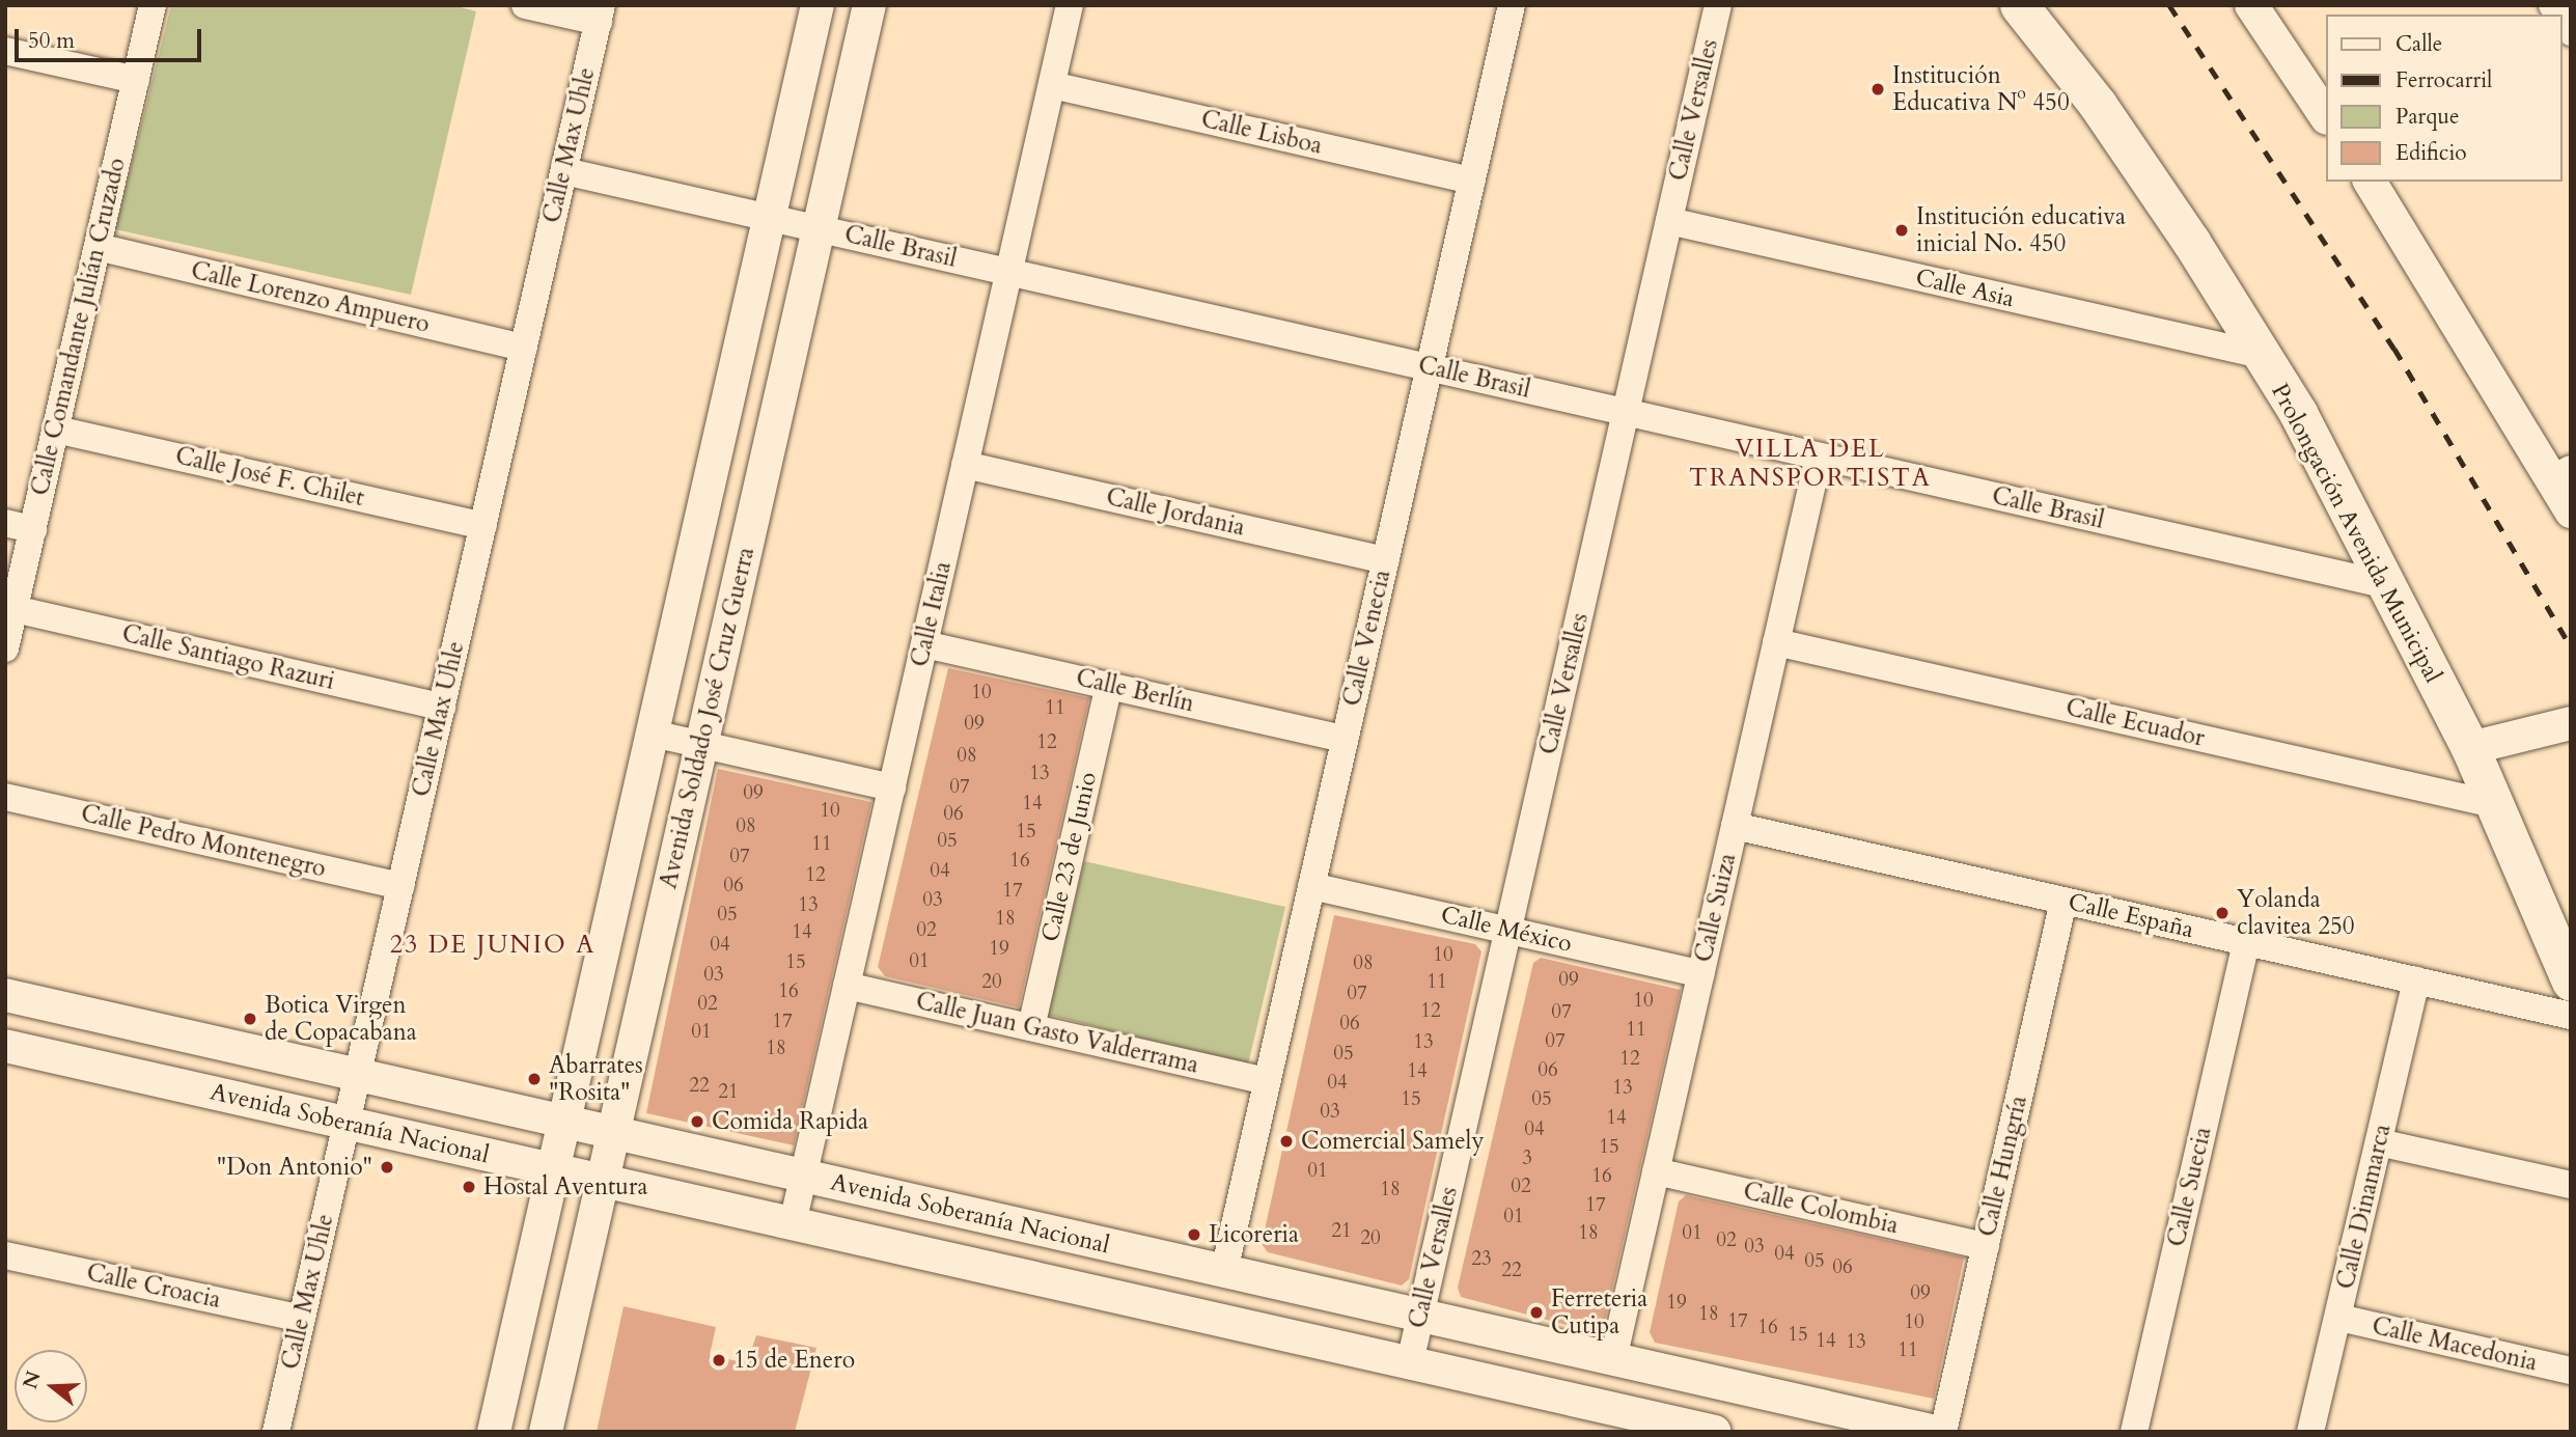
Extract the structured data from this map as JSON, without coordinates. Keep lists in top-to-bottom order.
{
  "streets": {
    "main road": ["Prolongación Avenida Municipal"],
    "street": [
      "Calle Versalles",
      "Calle Lisboa",
      "Calle Max Uhle",
      "Calle Brasil",
      "Calle Asia",
      "Calle Lorenzo Ampuero",
      "Calle Comandante Julián Cruzado",
      "Calle José F. Chilet",
      "Calle Jordania",
      "Calle Italia",
      "Calle Venecia",
      "Calle Santiago Razuri",
      "Calle Berlín",
      "Avenida Soldado José Cruz Guerra",
      "Calle Ecuador",
      "Calle Pedro Montenegro",
      "Calle 23 de Junio",
      "Calle Suiza",
      "Calle España",
      "Calle México",
      "Calle Juan Gasto Valderrama",
      "Avenida Soberanía Nacional",
      "Calle Hungría",
      "Calle Suecia",
      "Calle Dinamarca",
      "Calle Colombia",
      "Calle Croacia",
      "Calle Macedonia"
    ]
  },
  "crossings": [
    ["Calle Versalles", "Calle Brasil"],
    ["Calle Versalles", "Calle Asia"],
    ["Calle Versalles", "Calle México"],
    ["Calle Versalles", "Avenida Soberanía Nacional"],
    ["Calle Lisboa", "Calle Italia"],
    ["Calle Lisboa", "Calle Venecia"],
    ["Calle Max Uhle", "Calle Brasil"],
    ["Calle Max Uhle", "Calle Lorenzo Ampuero"],
    ["Calle Max Uhle", "Calle José F. Chilet"],
    ["Calle Max Uhle", "Calle Santiago Razuri"],
    ["Calle Max Uhle", "Calle Pedro Montenegro"],
    ["Calle Max Uhle", "Avenida Soberanía Nacional"],
    ["Calle Max Uhle", "Calle Croacia"],
    ["Calle Brasil", "Prolongación Avenida Municipal"],
    ["Calle Brasil", "Calle Italia"],
    ["Calle Brasil", "Calle Venecia"],
    ["Calle Brasil", "Avenida Soldado José Cruz Guerra"],
    ["Calle Brasil", "Calle Suiza"],
    ["Calle Asia", "Prolongación Avenida Municipal"],
    ["Calle Lorenzo Ampuero", "Calle Comandante Julián Cruzado"],
    ["Calle Comandante Julián Cruzado", "Calle José F. Chilet"],
    ["Calle Comandante Julián Cruzado", "Calle Santiago Razuri"],
    ["Calle Jordania", "Calle Italia"],
    ["Calle Jordania", "Calle Venecia"],
    ["Prolongación Avenida Municipal", "Calle Ecuador"],
    ["Calle Italia", "Calle Berlín"],
    ["Calle Italia", "Calle Juan Gasto Valderrama"],
    ["Calle Italia", "Avenida Soberanía Nacional"],
    ["Calle Venecia", "Calle Berlín"],
    ["Calle Venecia", "Calle México"],
    ["Calle Venecia", "Calle Juan Gasto Valderrama"],
    ["Calle Venecia", "Avenida Soberanía Nacional"],
    ["Calle Berlín", "Calle 23 de Junio"],
    ["Avenida Soldado José Cruz Guerra", "Avenida Soberanía Nacional"],
    ["Calle Ecuador", "Calle Suiza"],
    ["Calle 23 de Junio", "Calle Juan Gasto Valderrama"],
    ["Calle Suiza", "Calle España"],
    ["Calle Suiza", "Calle México"],
    ["Calle Suiza", "Avenida Soberanía Nacional"],
    ["Calle Suiza", "Calle Colombia"],
    ["Calle España", "Calle Hungría"],
    ["Calle España", "Calle Suecia"],
    ["Calle España", "Calle Dinamarca"],
    ["Calle Hungría", "Calle Colombia"],
    ["Calle Dinamarca", "Calle Macedonia"]
  ],
  "districts": ["VILLA DEL TRANSPORTISTA", "23 DE JUNIO A"],
  "places": [
    "Institución Educativa Nº 450",
    "Institución educativa inicial No. 450",
    "Yolanda clavitea 250",
    "Botica Virgen de Copacabana",
    "Abarrates \"Rosita\"",
    "Comida Rapida",
    "Comercial Samely",
    "\"Don Antonio\"",
    "Hostal Aventura",
    "Licoreria",
    "Ferreteria Cutipa",
    "15 de Enero"
  ],
  "house_numbers": [
    "10",
    "11",
    "09",
    "12",
    "08",
    "13",
    "07",
    "09",
    "14",
    "10",
    "06",
    "08",
    "15",
    "05",
    "11",
    "07",
    "16",
    "04",
    "12",
    "06",
    "17",
    "03",
    "13",
    "05",
    "18",
    "02",
    "14",
    "04",
    "19",
    "10",
    "01",
    "15",
    "08",
    "03",
    "09",
    "20",
    "11",
    "16",
    "07",
    "10",
    "02",
    "12",
    "07",
    "17",
    "06",
    "11",
    "01",
    "07",
    "13",
    "18",
    "05",
    "12",
    "06",
    "14",
    "04",
    "22",
    "13",
    "21",
    "15",
    "05",
    "03",
    "14",
    "04",
    "15",
    "3",
    "01",
    "16",
    "02",
    "18",
    "17",
    "01",
    "21",
    "18",
    "01",
    "20",
    "02",
    "03",
    "04",
    "23",
    "05",
    "06",
    "22",
    "09",
    "19",
    "18",
    "17",
    "10",
    "16",
    "15",
    "14",
    "13",
    "11"
  ],
  "legend": [
    "Calle",
    "Ferrocarril",
    "Parque",
    "Edificio"
  ],
  "scale_bar": "50 m",
  "north": "left"
}
